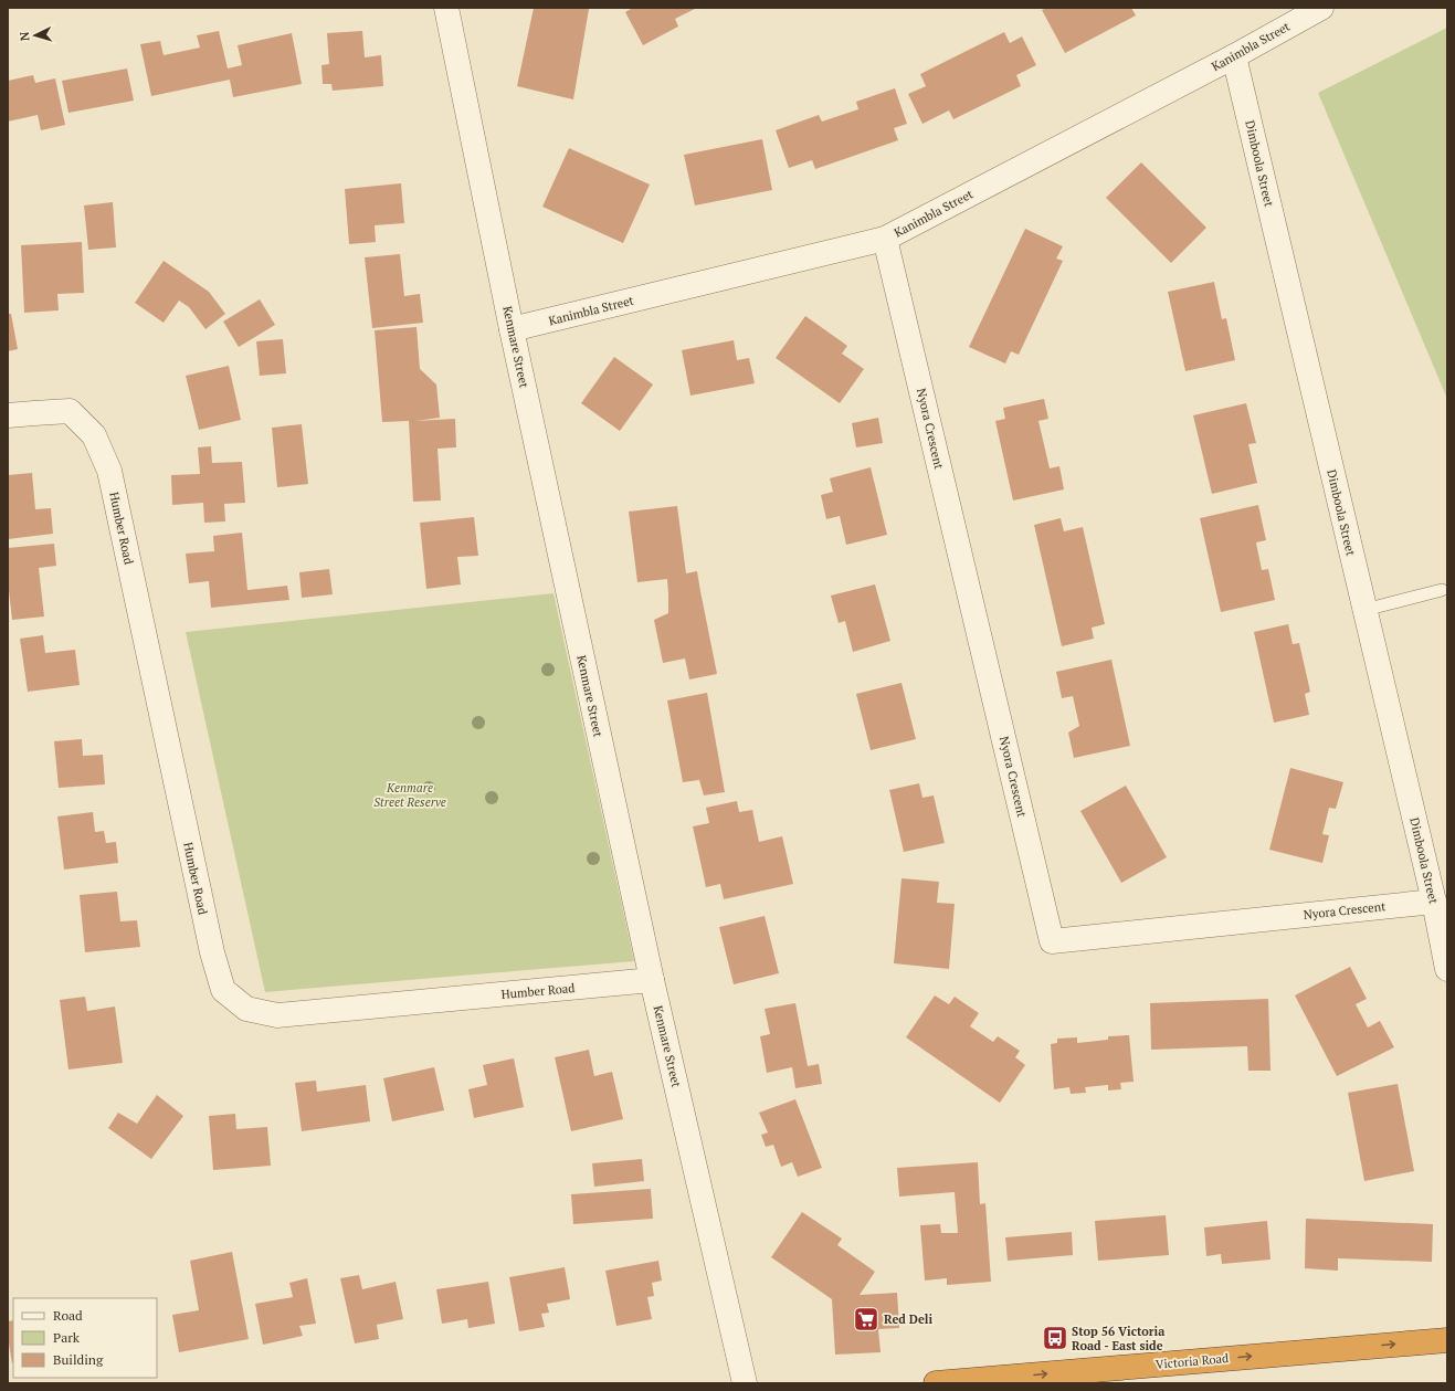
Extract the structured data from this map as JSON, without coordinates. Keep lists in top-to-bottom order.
{
  "streets": {
    "highway": ["Victoria Road"],
    "street": [
      "Kanimbla Street",
      "Dimboola Street",
      "Kenmare Street",
      "Nyora Crescent",
      "Humber Road"
    ]
  },
  "crossings": [
    ["Kanimbla Street", "Dimboola Street"],
    ["Kanimbla Street", "Kenmare Street"],
    ["Kanimbla Street", "Nyora Crescent"],
    ["Dimboola Street", "Nyora Crescent"],
    ["Kenmare Street", "Humber Road"]
  ],
  "one_way": ["Victoria Road"],
  "parks": ["Kenmare Street Reserve"],
  "places": {
    "supermarket": ["Red Deli"],
    "bus stop": ["Stop 56 Victoria Road - East side"]
  },
  "legend": ["Road", "Park", "Building"],
  "north": "left"
}
